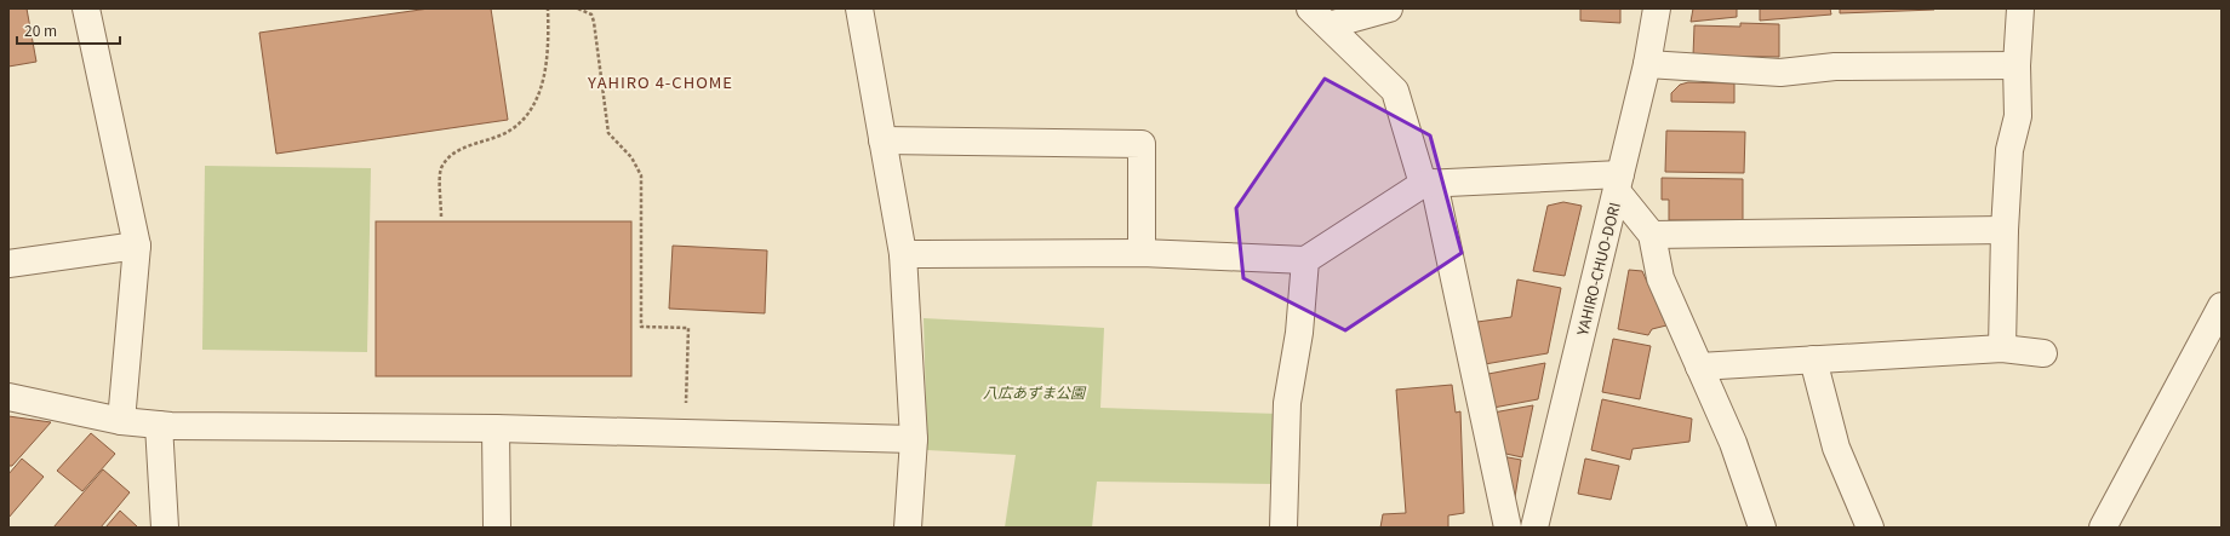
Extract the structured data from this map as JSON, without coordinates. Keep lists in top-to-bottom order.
{
  "streets": {
    "street": ["YAHIRO-CHUO-DORI"]
  },
  "districts": ["YAHIRO 4-CHOME"],
  "parks": ["八広あずま公園"],
  "scale_bar": "20 m"
}
